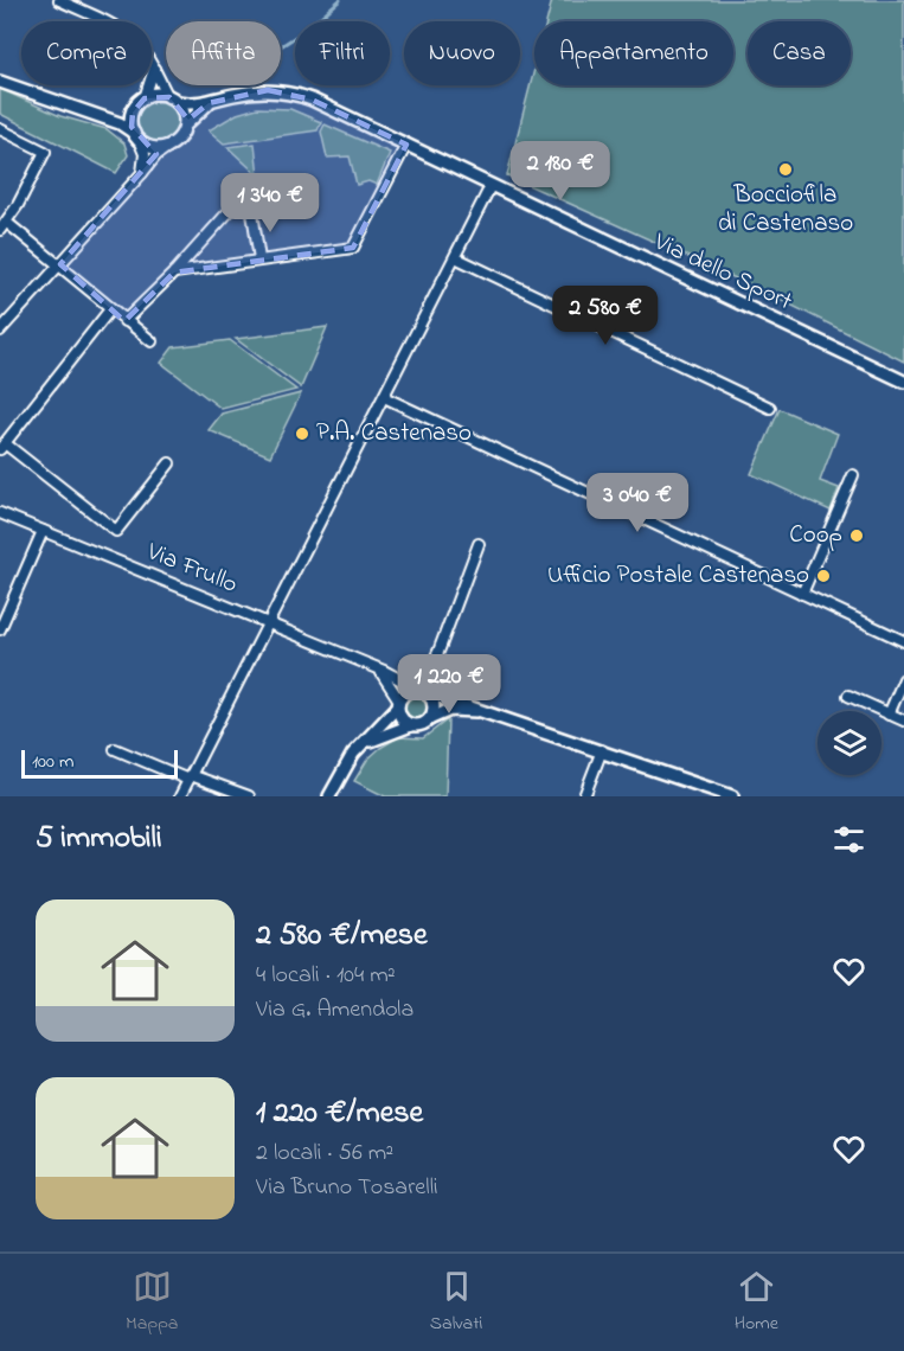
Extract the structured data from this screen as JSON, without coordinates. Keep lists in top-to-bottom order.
{
  "streets": {
    "street": ["Via dello Sport", "Via Frullo"]
  },
  "places": [
    "Bocciofila di Castenaso",
    "P.A. Castenaso",
    "Coop",
    "Ufficio Postale Castenaso"
  ],
  "scale_bar": "100 m",
  "page": {
    "chip": [
      "Compra",
      "Affitta",
      "Filtri",
      "Nuovo",
      "Appartamento",
      "Casa"
    ],
    "price": [
      "2 180 €",
      "1 340 €",
      "2 580 €",
      "3 040 €",
      "1 220 €"
    ],
    "scale": "100 m",
    "heading": "5 immobili",
    "list": [
      {
        "name": "2 580 €/mese",
        "note": "4 locali · 104 m² · Via G. Amendola"
      },
      {
        "name": "1 220 €/mese",
        "note": "2 locali · 56 m² · Via Bruno Tosarelli"
      }
    ],
    "tabs": ["Mappa", "Salvati", "Home"]
  }
}
